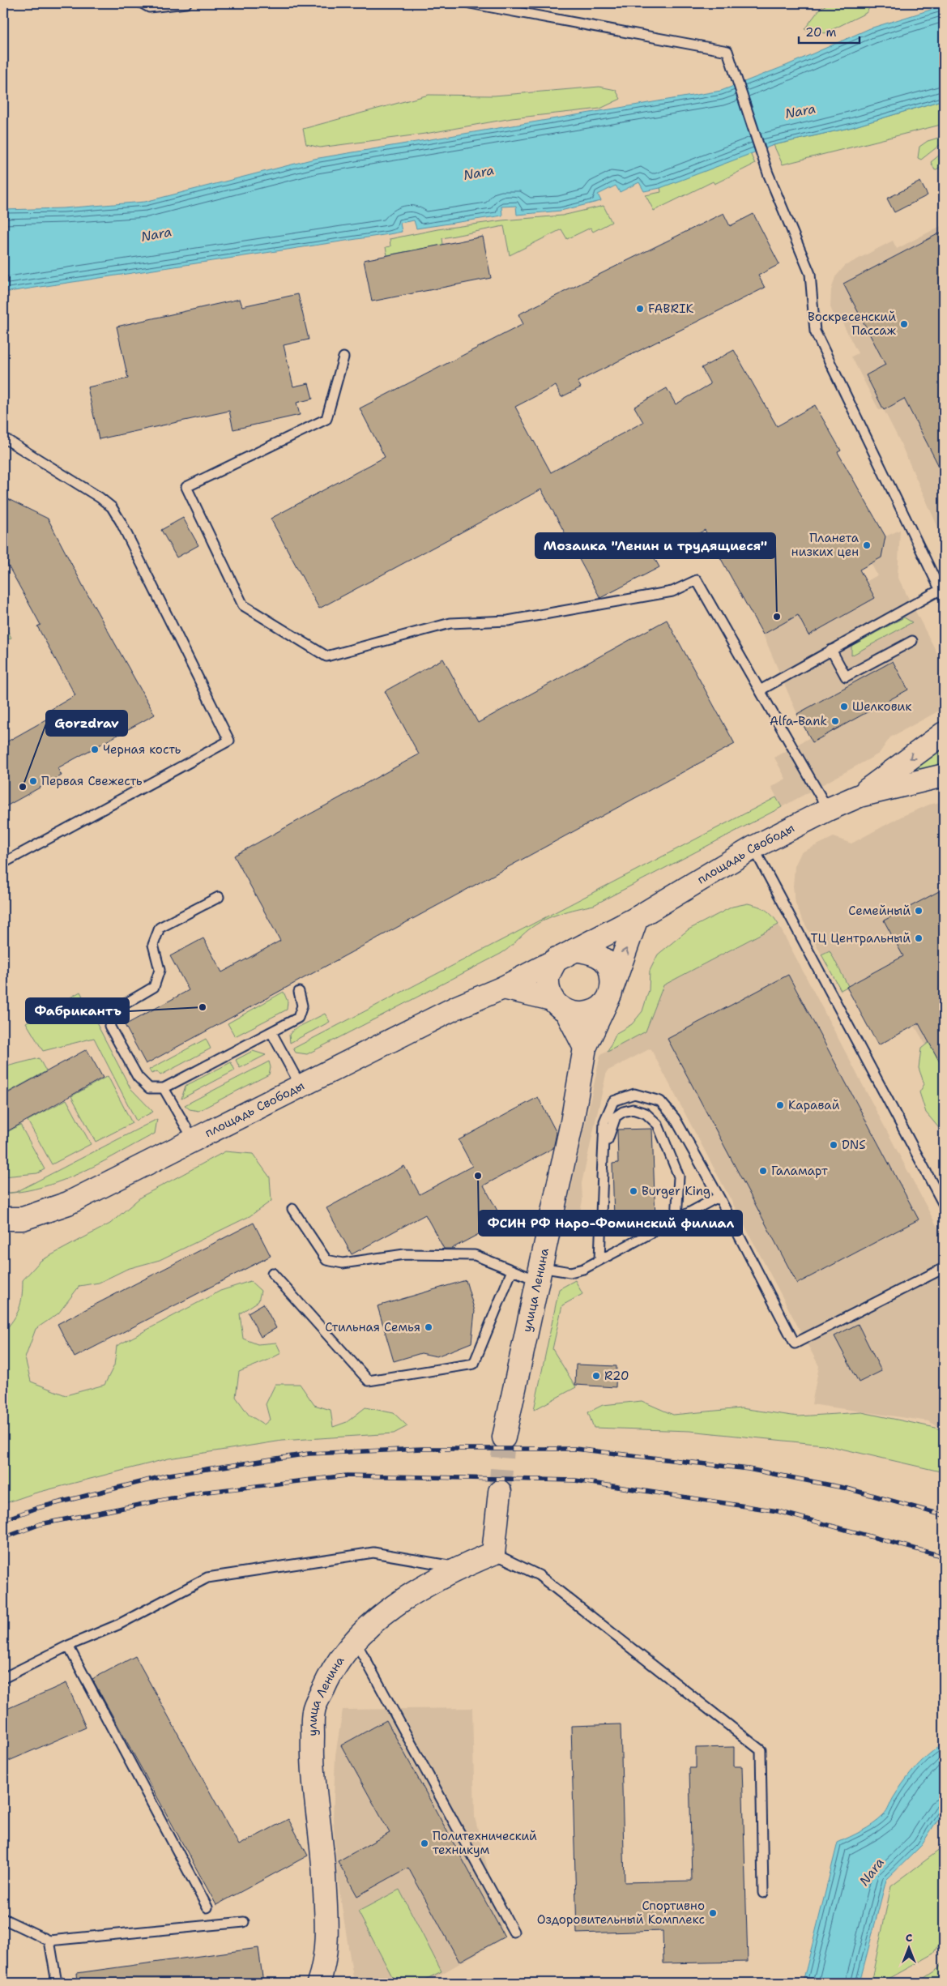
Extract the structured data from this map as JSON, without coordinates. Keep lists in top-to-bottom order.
{
  "streets": {
    "main road": ["площадь Свободы", "улица Ленина"]
  },
  "crossings": [
    ["площадь Свободы", "улица Ленина"]
  ],
  "water": ["Nara"],
  "places": [
    "FABRIK",
    "Воскресенский Пассаж",
    "Планета низких цен",
    "Мозаика \"Ленин и трудящиеся\"",
    "Шелковик",
    "Alfa-Bank",
    "Черная кость",
    "Первая Свежесть",
    "Gorzdrav",
    "Семейный",
    "ТЦ Центральный",
    "Фабрикантъ",
    "Каравай",
    "DNS",
    "Галамарт",
    "ФСИН РФ Наро-Фоминский филиал",
    "Burger King",
    "Стильная Семья",
    "R20",
    "Политехнический техникум",
    "Спортивно Оздоровительный Комплекс"
  ],
  "scale_bar": "20 m",
  "north": "top"
}
